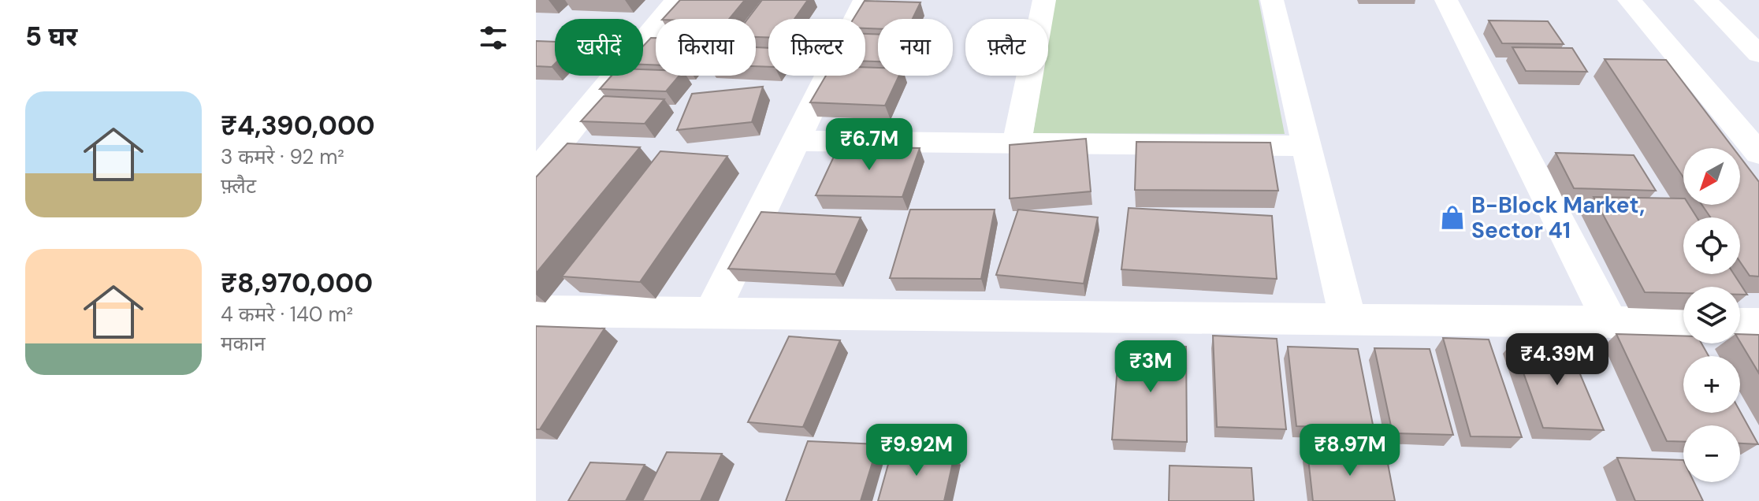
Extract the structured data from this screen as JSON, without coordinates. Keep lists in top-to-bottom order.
{
  "places": {
    "shop": ["B-Block Market, Sector 41"]
  },
  "north": "bottom left",
  "page": {
    "heading": "5 घर",
    "chip": [
      "खरीदें",
      "किराया",
      "फ़िल्टर",
      "नया",
      "फ़्लैट"
    ],
    "list": [
      {
        "name": "₹4,390,000",
        "note": "3 कमरे · 92 m² · फ़्लैट"
      },
      {
        "name": "₹8,970,000",
        "note": "4 कमरे · 140 m² · मकान"
      }
    ],
    "price": [
      "₹6.7M",
      "₹4.39M",
      "₹3M",
      "₹9.92M",
      "₹8.97M"
    ],
    "map_buttons": ["+", "−"]
  }
}
